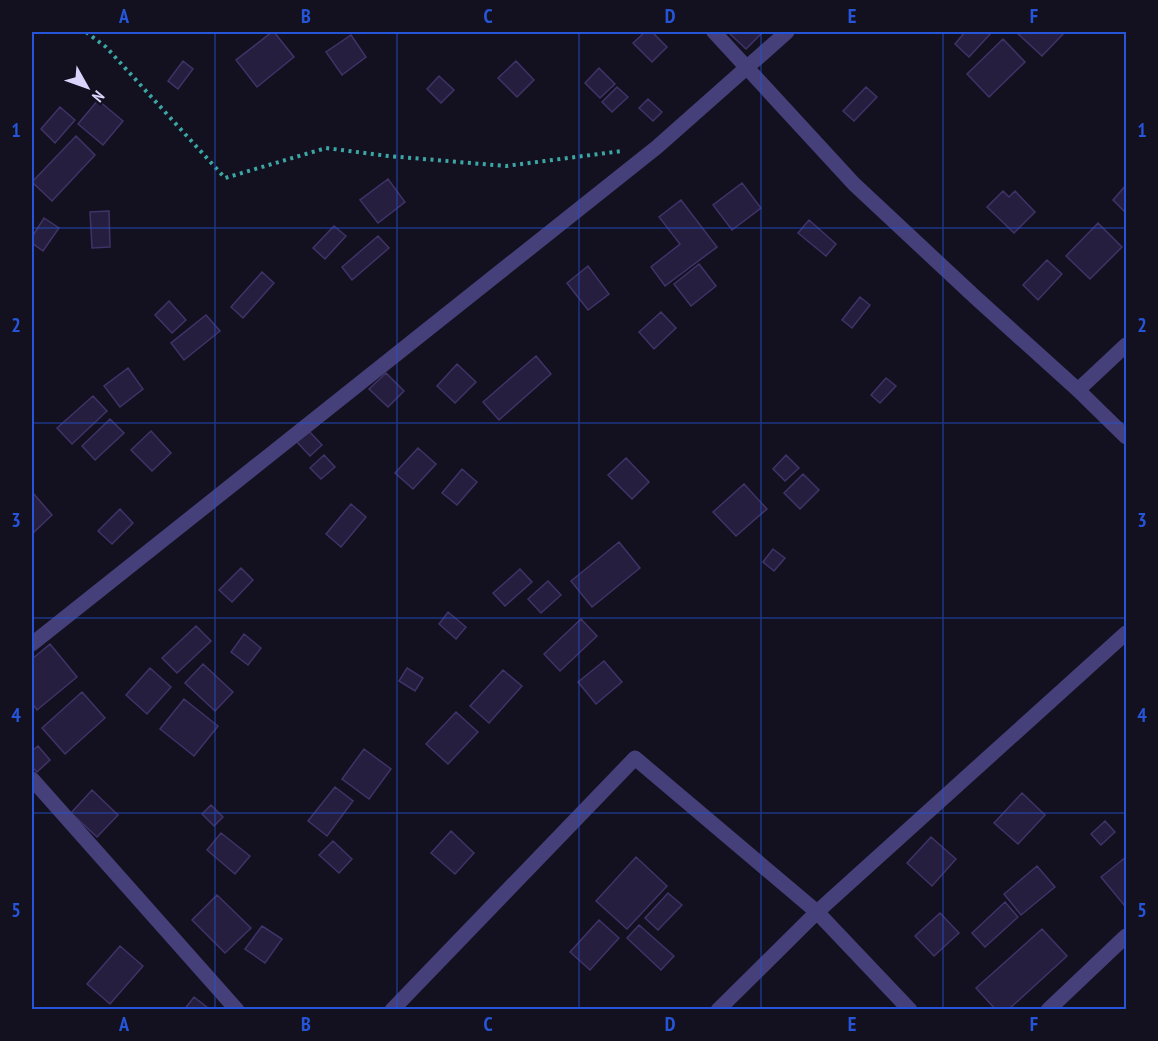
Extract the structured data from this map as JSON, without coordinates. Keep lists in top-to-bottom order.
{
  "north": "bottom right",
  "grid": {
    "columns": [
      "A",
      "B",
      "C",
      "D",
      "E",
      "F"
    ],
    "rows": [
      "1",
      "2",
      "3",
      "4",
      "5"
    ]
  }
}
